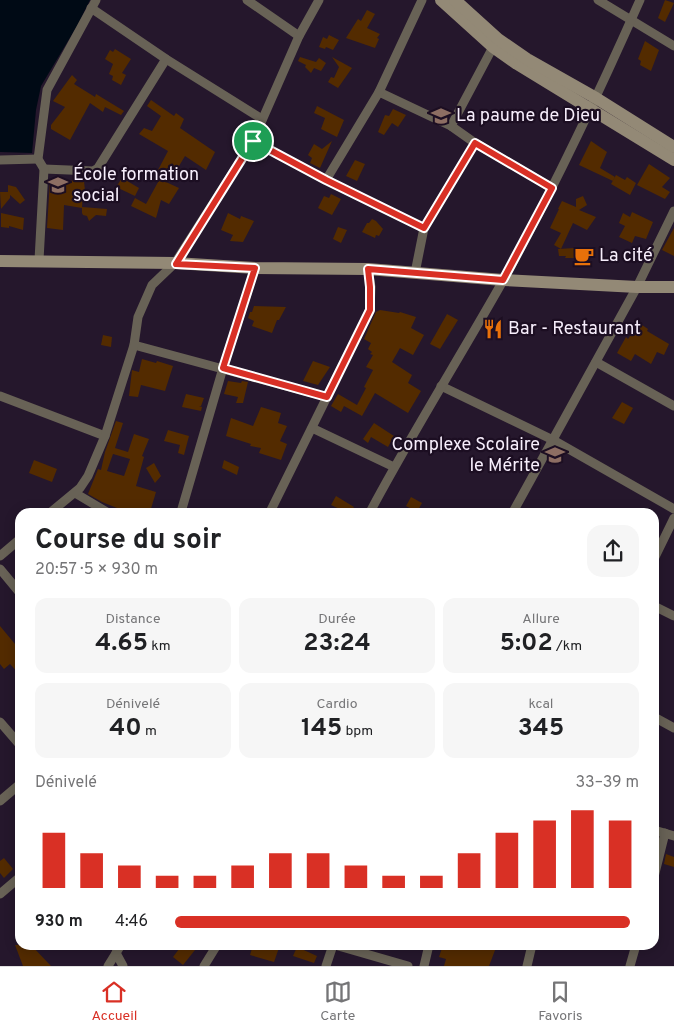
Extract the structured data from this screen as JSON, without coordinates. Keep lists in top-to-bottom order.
{
  "places": {
    "school or university": ["La paume de Dieu", "École formation social", "Complexe Scolaire le Mérite"],
    "cafe": ["La cité"],
    "restaurant": ["Bar - Restaurant"]
  },
  "page": {
    "heading": ["Course du soir", "20:57 · 5 × 930 m"],
    "stats": [
      ["Distance", "4.65 km"],
      ["Durée", "23:24"],
      ["Allure", "5:02 /km"],
      ["Dénivelé", "40 m"],
      ["Cardio", "145 bpm"],
      ["kcal", "345"]
    ],
    "chart": ["Dénivelé", "33–39 m"],
    "list": [
      {
        "name": "930 m",
        "note": "4:46"
      }
    ],
    "tabs": ["Accueil", "Carte", "Favoris"]
  }
}
